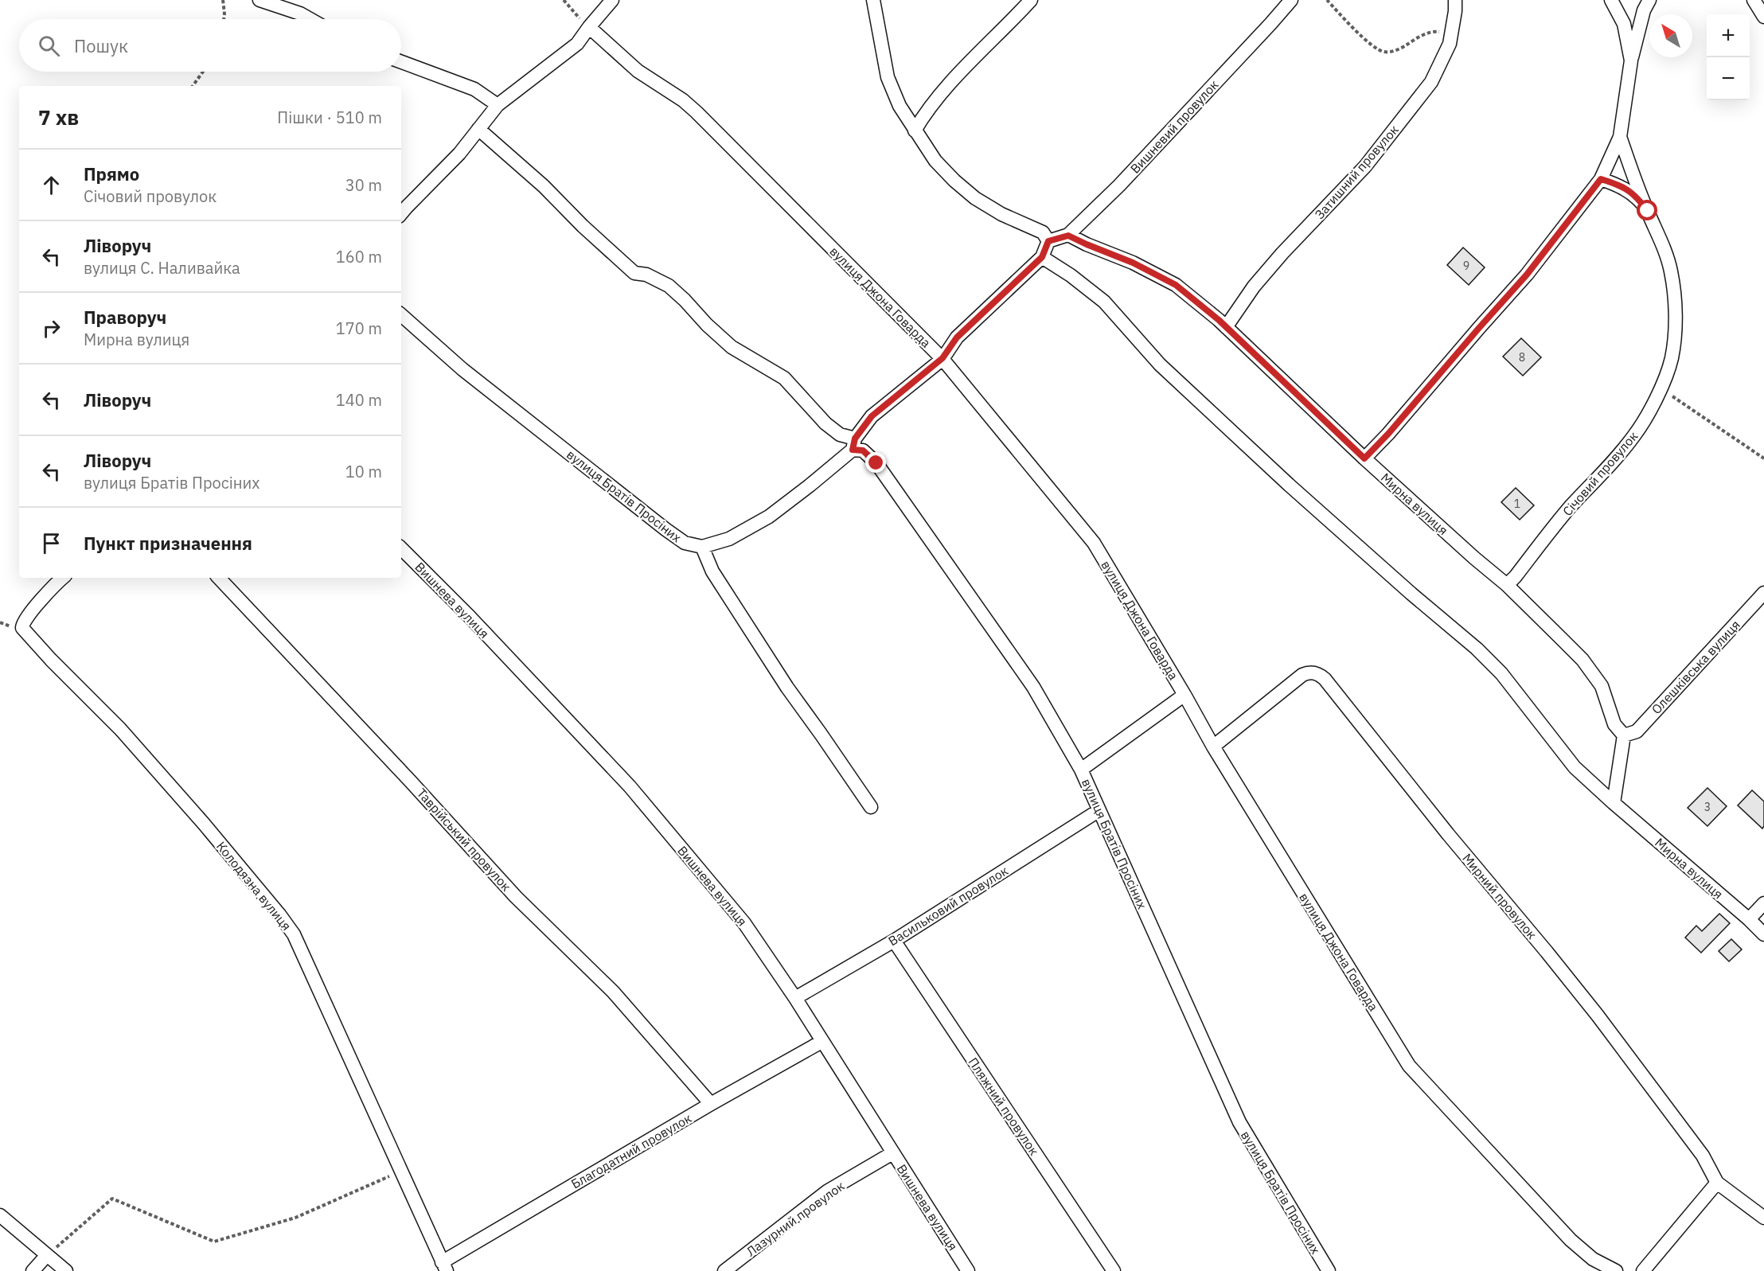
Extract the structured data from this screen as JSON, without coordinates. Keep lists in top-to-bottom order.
{
  "streets": {
    "street": [
      "Вишневий провулок",
      "Затишний провулок",
      "вулиця Джона Говарда",
      "Січовий провулок",
      "вулиця Братів Просіних",
      "Мирна вулиця",
      "Вишнева вулиця",
      "Олешківська вулиця",
      "Таврійський провулок",
      "Колодязна вулиця",
      "Мирний провулок",
      "Васильковий провулок",
      "Пляжний провулок",
      "Благодатний провулок",
      "Лазурний провулок"
    ]
  },
  "crossings": [
    ["Вишневий провулок", "Мирна вулиця"],
    ["Затишний провулок", "Мирна вулиця"],
    ["вулиця Джона Говарда", "Мирний провулок"],
    ["Січовий провулок", "Мирна вулиця"],
    ["вулиця Братів Просіних", "Васильковий провулок"],
    ["Мирна вулиця", "Олешківська вулиця"],
    ["Вишнева вулиця", "Васильковий провулок"],
    ["Вишнева вулиця", "Благодатний провулок"],
    ["Вишнева вулиця", "Лазурний провулок"],
    ["Таврійський провулок", "Благодатний провулок"],
    ["Колодязна вулиця", "Благодатний провулок"],
    ["Васильковий провулок", "Пляжний провулок"]
  ],
  "house_numbers": [
    "9",
    "8",
    "1",
    "3"
  ],
  "north": "top left",
  "page": {
    "map_buttons": ["+", "−"],
    "search": "Пошук",
    "heading": ["7 хв", "Пішки · 510 m"],
    "list": [
      ["Прямо", "Січовий провулок", "30 m"],
      ["Ліворуч", "вулиця С. Наливайка", "160 m"],
      ["Праворуч", "Мирна вулиця", "170 m"],
      ["Ліворуч", "140 m"],
      ["Ліворуч", "вулиця Братів Просіних", "10 m"],
      "Пункт призначення"
    ]
  }
}
